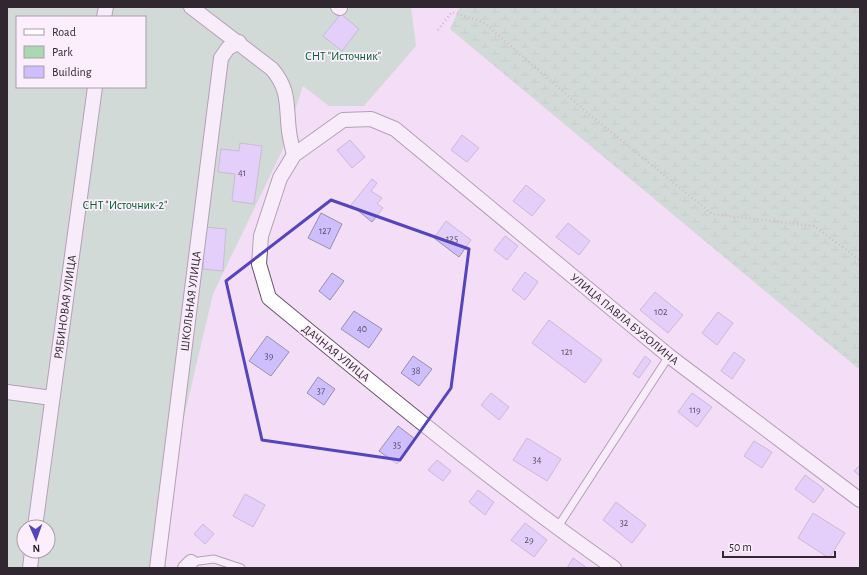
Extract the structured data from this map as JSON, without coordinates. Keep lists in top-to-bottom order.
{
  "streets": {
    "street": [
      "ШКОЛЬНАЯ УЛИЦА",
      "РЯБИНОВАЯ УЛИЦА",
      "УЛИЦА ПАВЛА БУЗОЛИНА",
      "ДАЧНАЯ УЛИЦА"
    ]
  },
  "crossings": [
    ["УЛИЦА ПАВЛА БУЗОЛИНА", "ДАЧНАЯ УЛИЦА"]
  ],
  "parks": ["СНТ \"Источник\"", "СНТ \"Источник-2\""],
  "house_numbers": [
    "41",
    "127",
    "125",
    "102",
    "40",
    "121",
    "39",
    "38",
    "37",
    "119",
    "35",
    "34",
    "32",
    "29"
  ],
  "legend": ["Road", "Park", "Building"],
  "scale_bar": "50 m",
  "north": "bottom"
}
